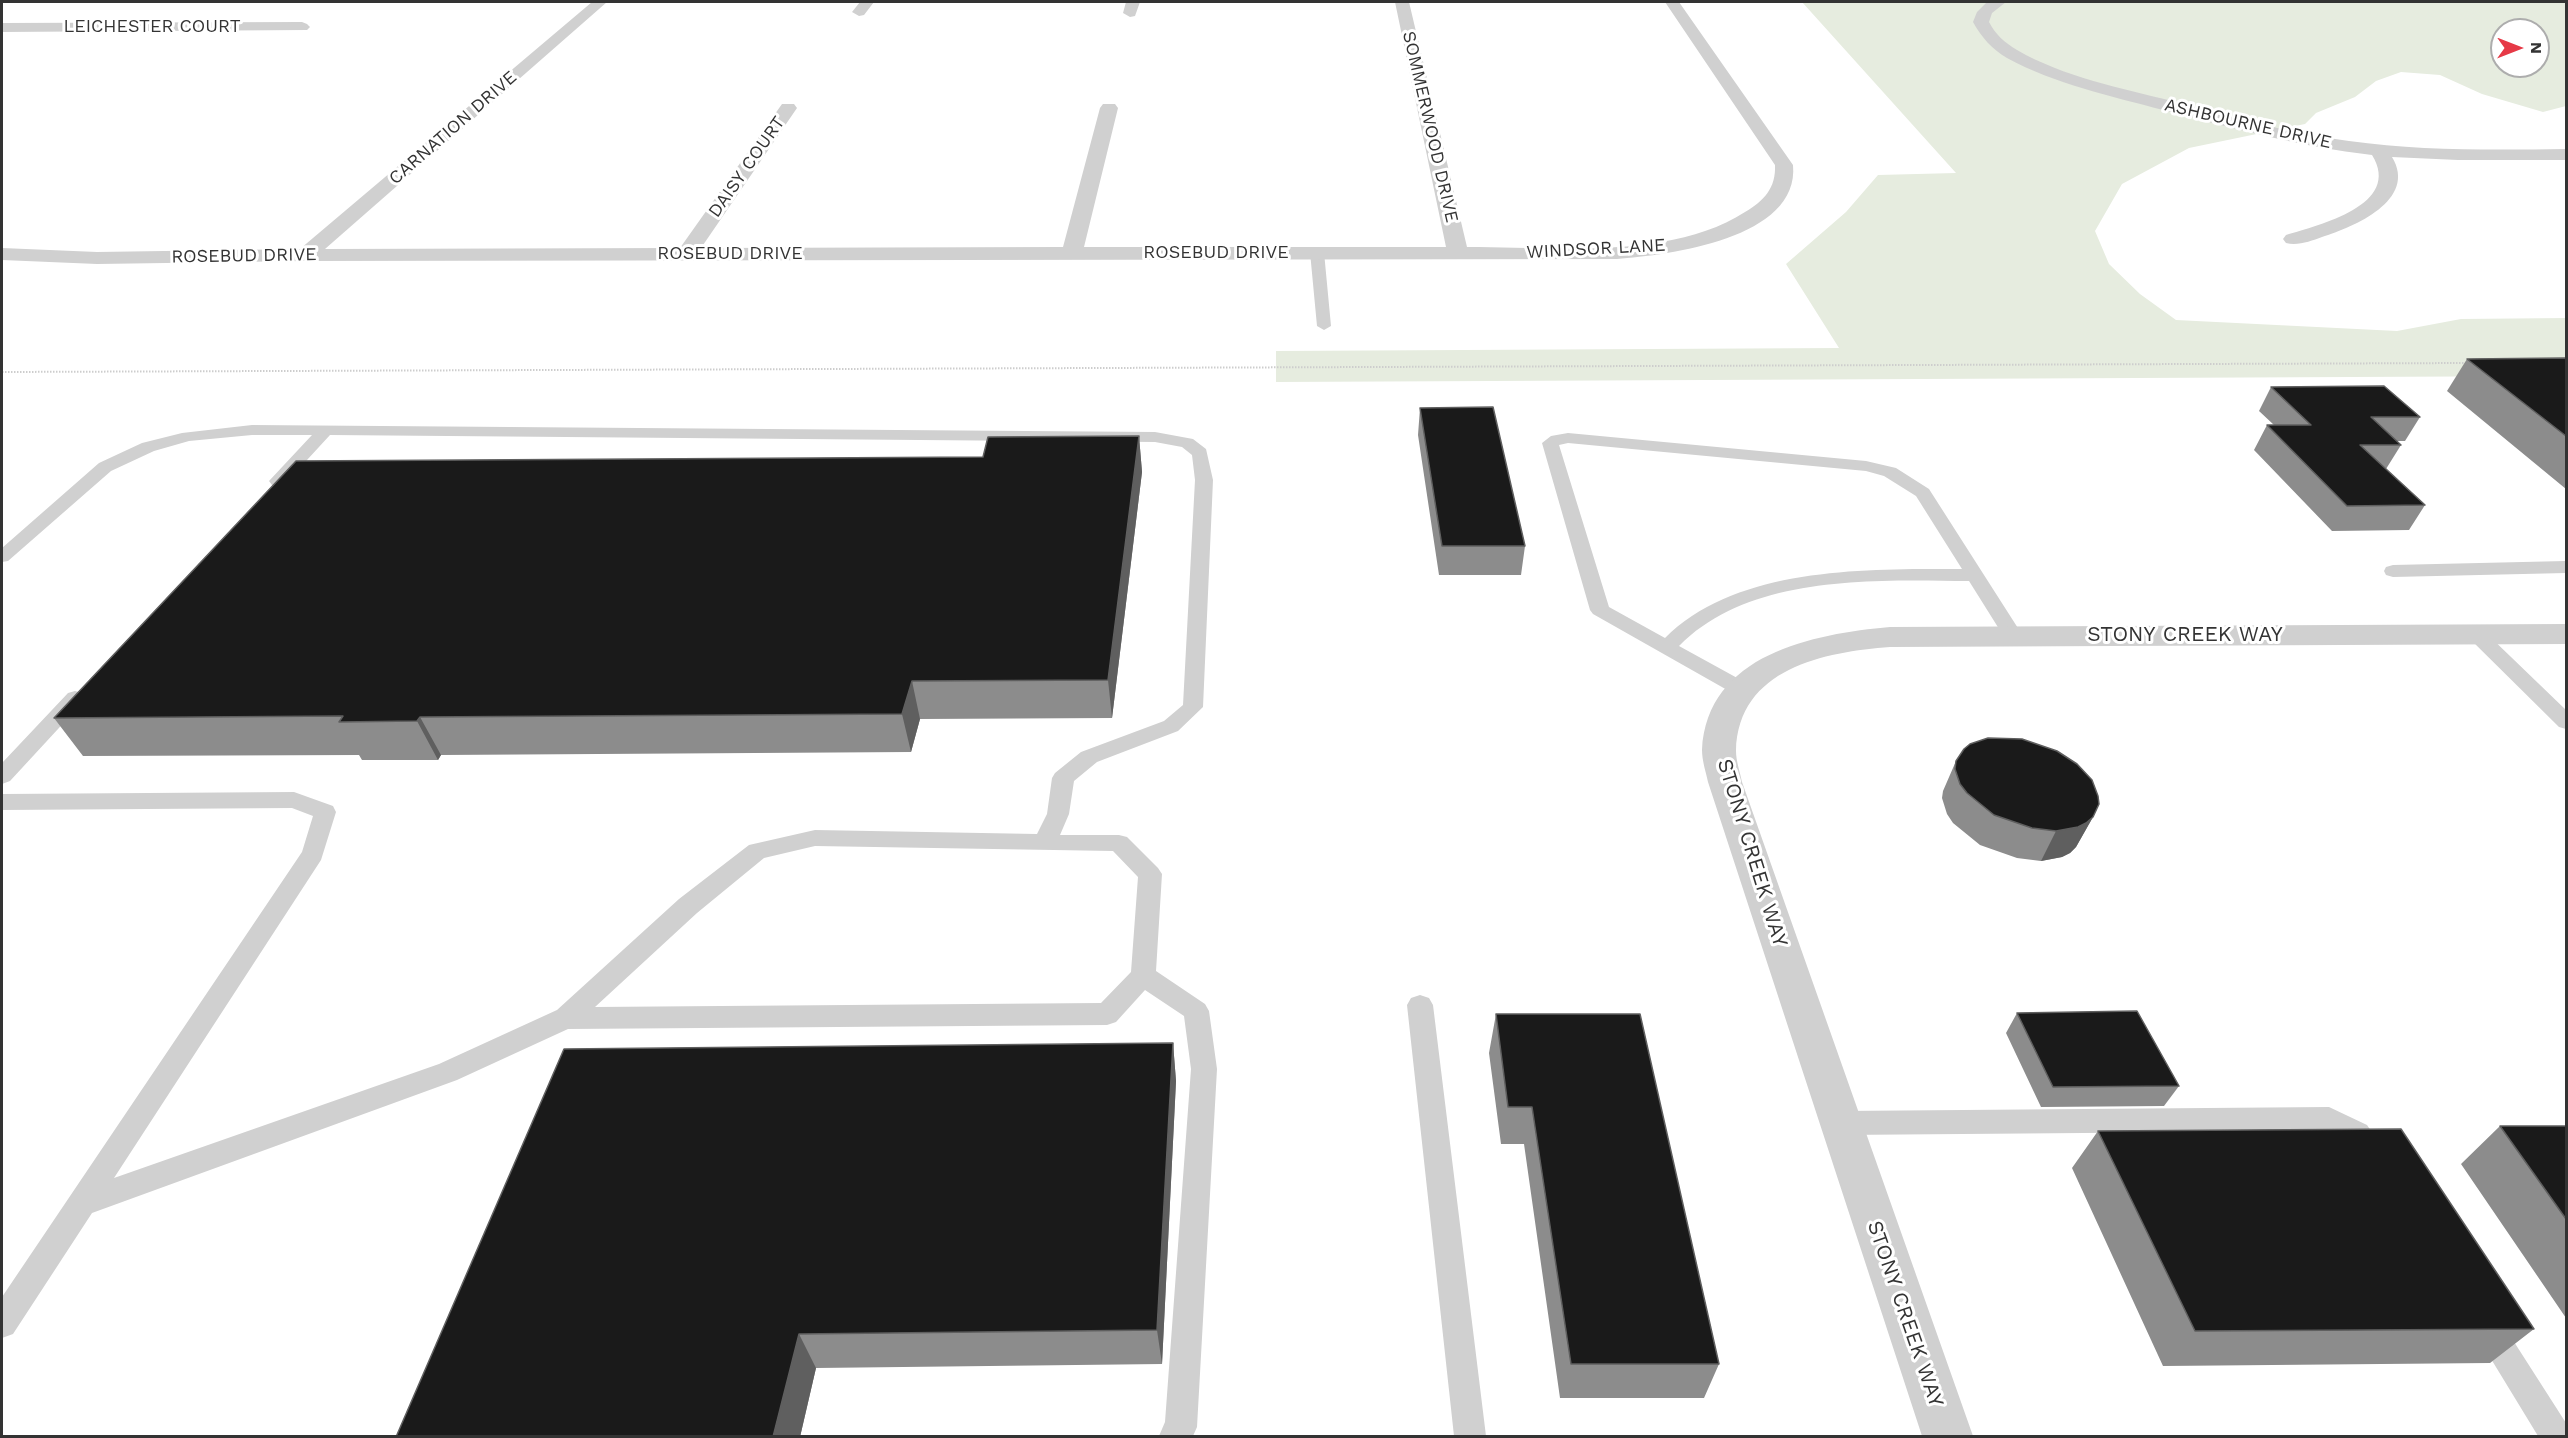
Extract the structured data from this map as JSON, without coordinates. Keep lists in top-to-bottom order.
{
  "streets": {
    "street": [
      "LEICHESTER COURT",
      "ASHBOURNE DRIVE",
      "SOMMERWOOD DRIVE",
      "CARNATION DRIVE",
      "DAISY COURT",
      "WINDSOR LANE",
      "ROSEBUD DRIVE",
      "STONY CREEK WAY"
    ]
  },
  "crossings": [
    ["SOMMERWOOD DRIVE", "WINDSOR LANE"],
    ["SOMMERWOOD DRIVE", "ROSEBUD DRIVE"],
    ["CARNATION DRIVE", "ROSEBUD DRIVE"],
    ["DAISY COURT", "ROSEBUD DRIVE"],
    ["WINDSOR LANE", "ROSEBUD DRIVE"]
  ],
  "north": "right"
}
